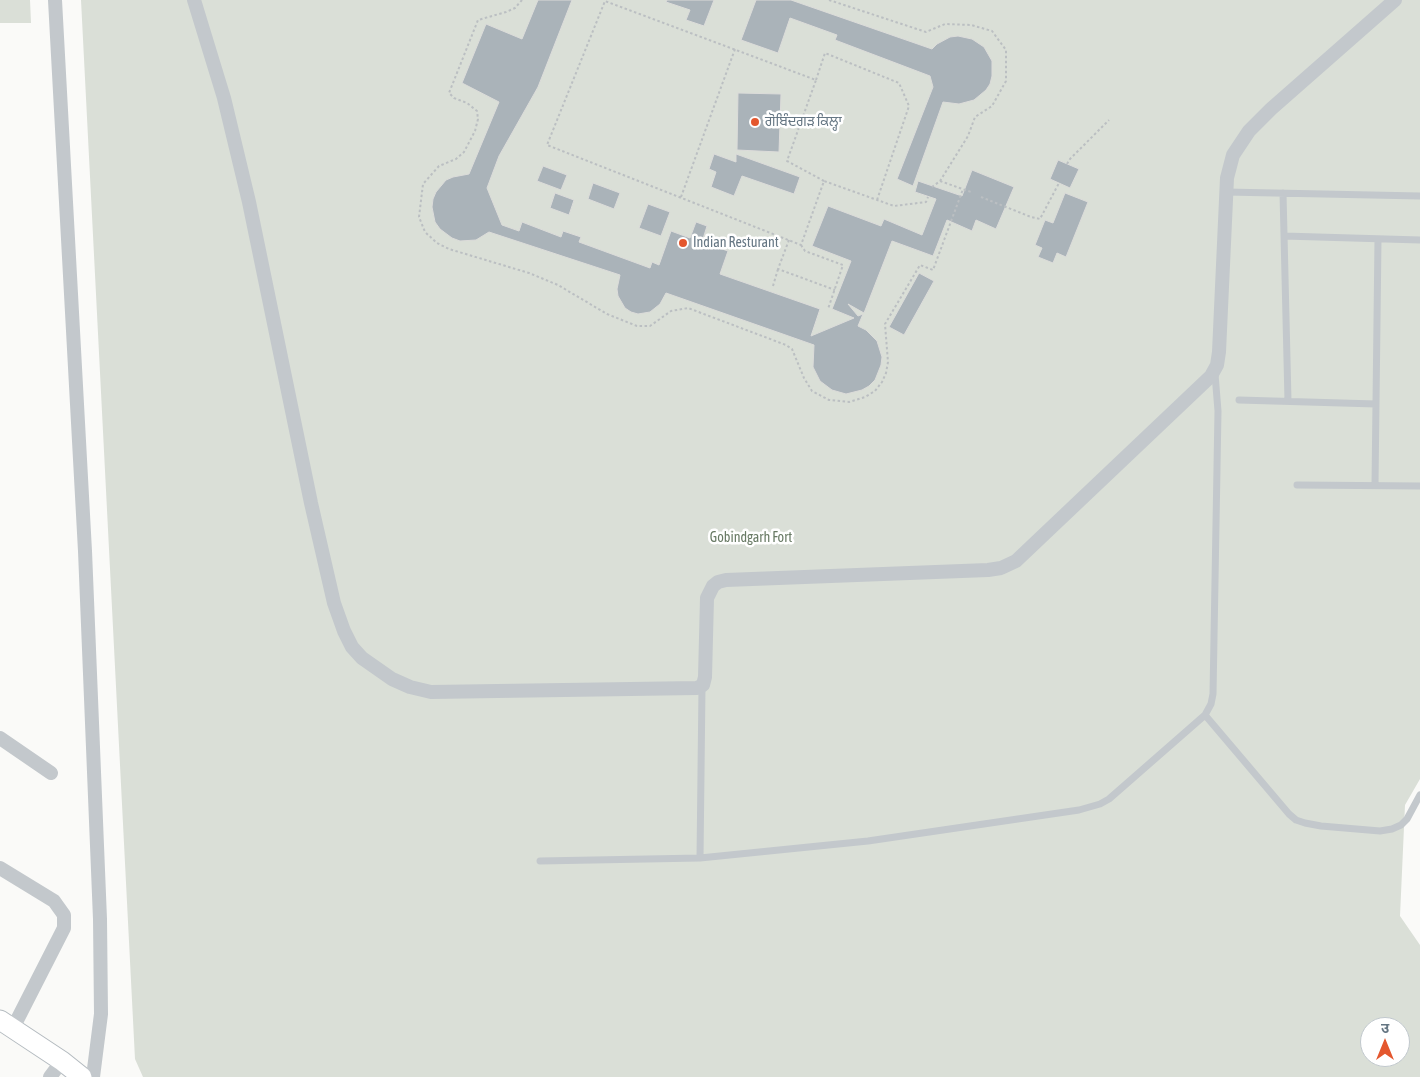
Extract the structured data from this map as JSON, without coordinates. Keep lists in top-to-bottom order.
{
  "parks": ["Gobindgarh Fort"],
  "places": ["ਗੋਬਿੰਦਗੜ ਕਿਲ੍ਹਾ", "Indian Resturant"],
  "north": "top"
}
